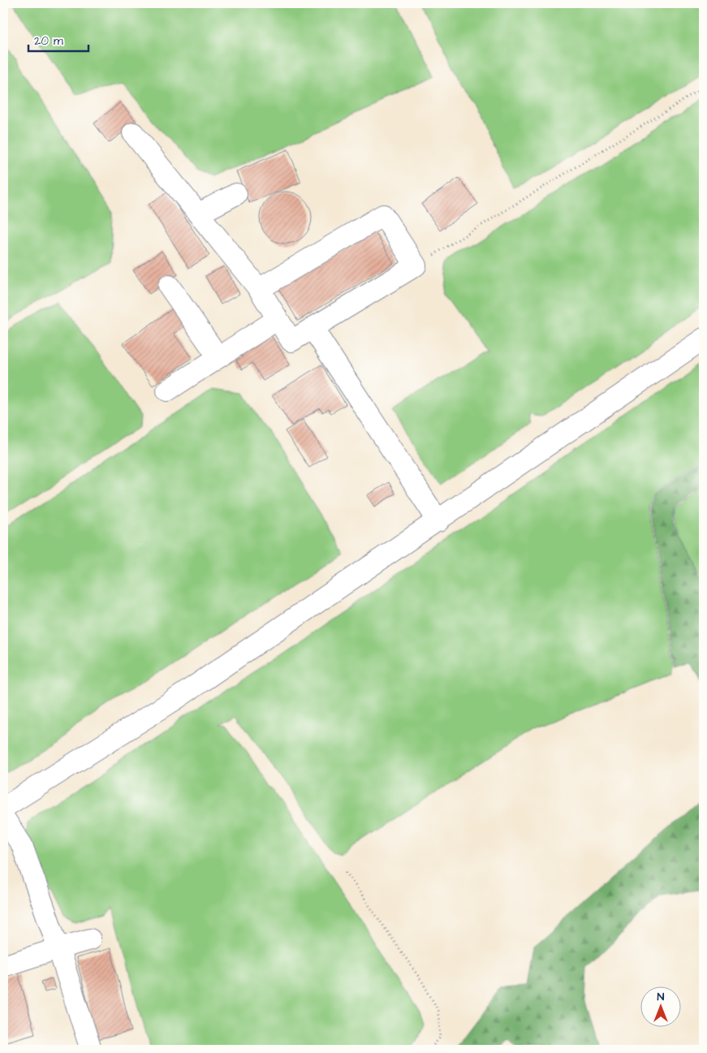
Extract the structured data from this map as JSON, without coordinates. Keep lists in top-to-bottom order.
{
  "scale_bar": "20 m",
  "north": "top"
}
